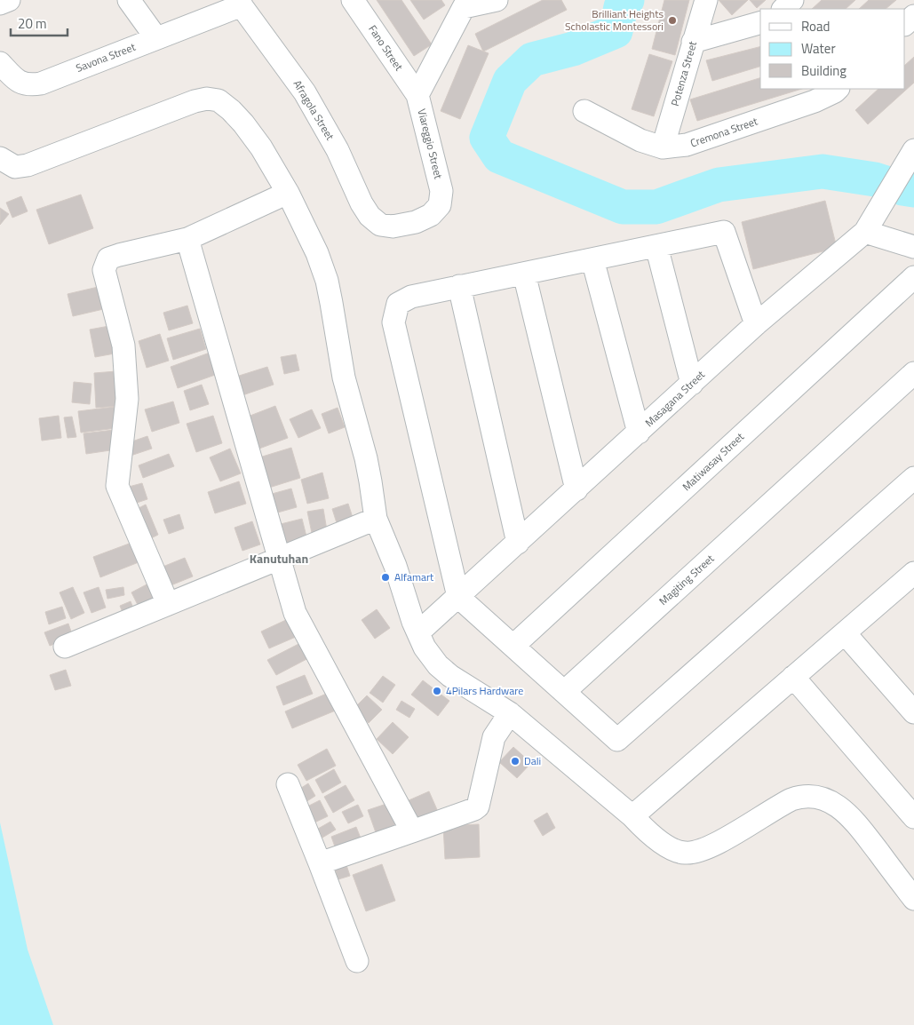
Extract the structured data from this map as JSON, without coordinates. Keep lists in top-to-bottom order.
{
  "streets": {
    "street": [
      "Fano Street",
      "Savona Street",
      "Potenza Street",
      "Afragola Street",
      "Cremona Street",
      "Viareggio Street",
      "Masagana Street",
      "Matiwasay Street",
      "Magiting Street"
    ]
  },
  "crossings": [
    ["Fano Street", "Viareggio Street"],
    ["Savona Street", "Afragola Street"],
    ["Potenza Street", "Cremona Street"],
    ["Afragola Street", "Viareggio Street"]
  ],
  "districts": ["Kanutuhan"],
  "places": [
    "Brilliant Heights Scholastic Montessori",
    "Alfamart",
    "4Pilars Hardware",
    "Dali"
  ],
  "legend": ["Road", "Water", "Building"],
  "scale_bar": "20 m"
}
